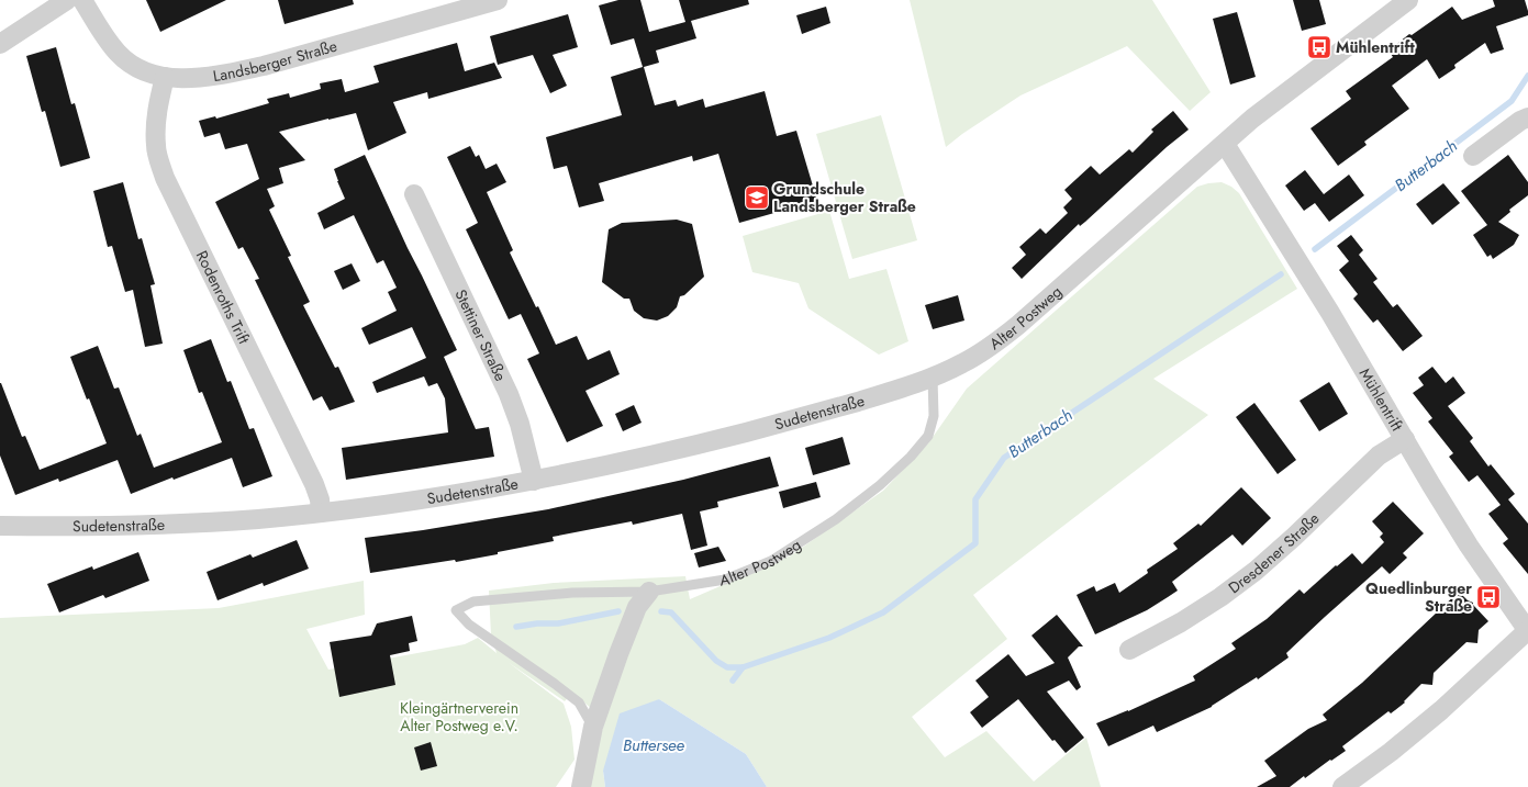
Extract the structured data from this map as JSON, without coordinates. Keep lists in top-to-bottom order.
{
  "streets": {
    "street": [
      "Landsberger Straße",
      "Rodenroths Trift",
      "Alter Postweg",
      "Stettiner Straße",
      "Mühlentrift",
      "Sudetenstraße",
      "Dresdener Straße"
    ]
  },
  "crossings": [
    ["Landsberger Straße", "Rodenroths Trift"],
    ["Rodenroths Trift", "Sudetenstraße"],
    ["Alter Postweg", "Mühlentrift"],
    ["Alter Postweg", "Sudetenstraße"],
    ["Stettiner Straße", "Sudetenstraße"],
    ["Mühlentrift", "Dresdener Straße"]
  ],
  "water": ["Butterbach", "Buttersee"],
  "parks": ["Kleingärtnerverein Alter Postweg e.V."],
  "places": {
    "bus stop": ["Mühlentrift", "Quedlinburger Straße"],
    "school or university": ["Grundschule Landsberger Straße"]
  }
}
